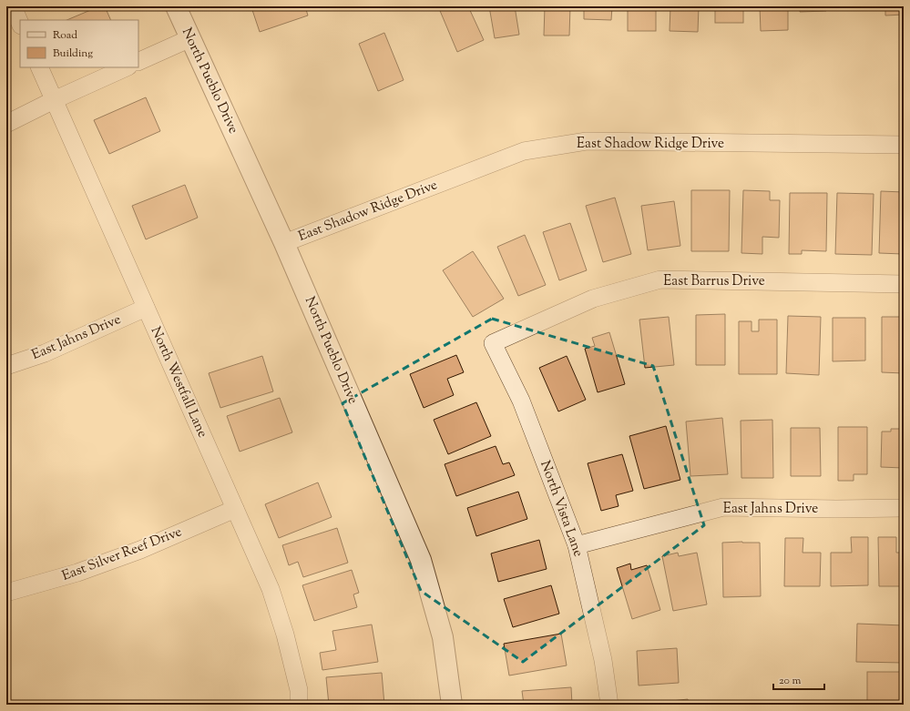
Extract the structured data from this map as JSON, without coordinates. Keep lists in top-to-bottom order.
{
  "streets": {
    "street": [
      "North Pueblo Drive",
      "East Shadow Ridge Drive",
      "East Barrus Drive",
      "East Jahns Drive",
      "North Westfall Lane",
      "North Vista Lane",
      "East Silver Reef Drive"
    ]
  },
  "crossings": [
    ["North Pueblo Drive", "East Shadow Ridge Drive"],
    ["East Barrus Drive", "North Vista Lane"],
    ["East Jahns Drive", "North Westfall Lane"],
    ["East Jahns Drive", "North Vista Lane"],
    ["North Westfall Lane", "East Silver Reef Drive"]
  ],
  "legend": ["Road", "Building"],
  "scale_bar": "20 m"
}
